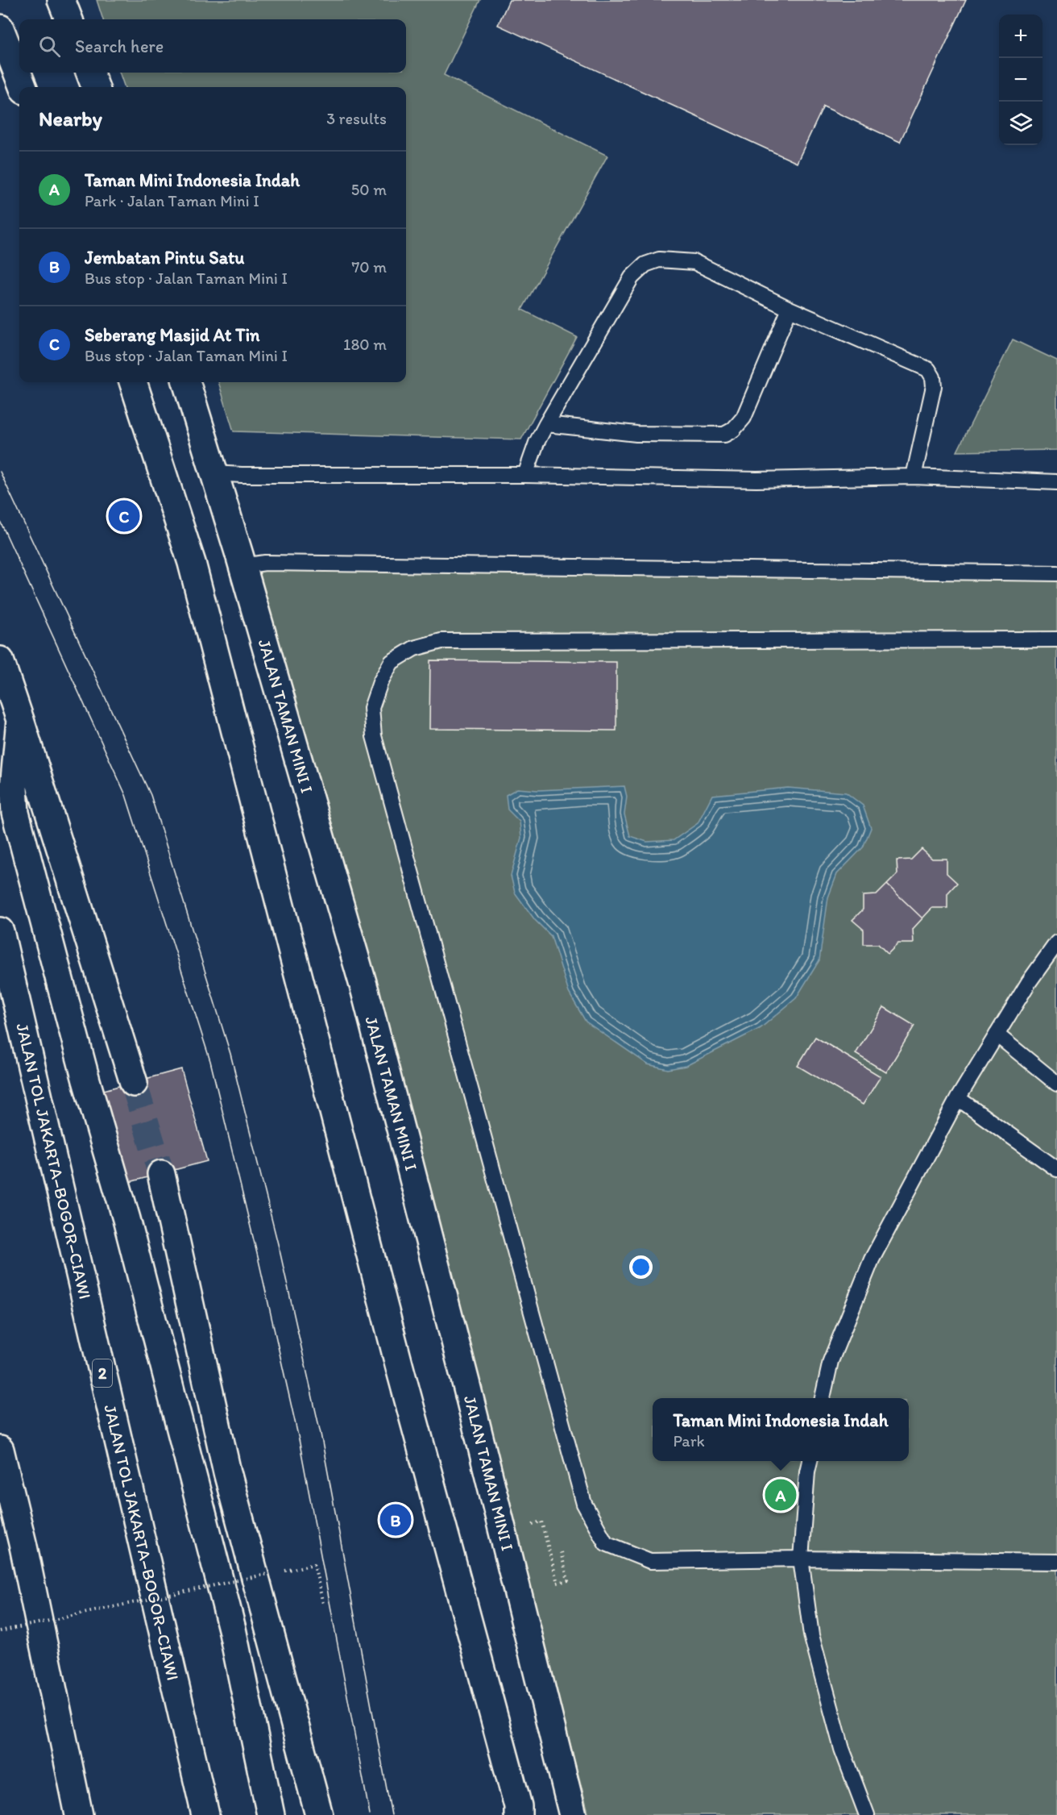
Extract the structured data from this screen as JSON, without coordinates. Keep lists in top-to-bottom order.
{
  "streets": {
    "main road": ["JALAN TAMAN MINI I", "JALAN TOL JAKARTA–BOGOR–CIAWI", "2"]
  },
  "page": {
    "map_buttons": ["+", "−"],
    "search": "Search here",
    "heading": ["Nearby", "3 results"],
    "list": [
      {
        "mark": "A",
        "name": "Taman Mini Indonesia Indah",
        "note": "Park · Jalan Taman Mini I",
        "value": "50 m"
      },
      {
        "mark": "B",
        "name": "Jembatan Pintu Satu",
        "note": "Bus stop · Jalan Taman Mini I",
        "value": "70 m"
      },
      {
        "mark": "C",
        "name": "Seberang Masjid At Tin",
        "note": "Bus stop · Jalan Taman Mini I",
        "value": "180 m"
      }
    ],
    "pins": ["C", "A", "B"],
    "popup": ["Taman Mini Indonesia Indah", "Park"]
  }
}
